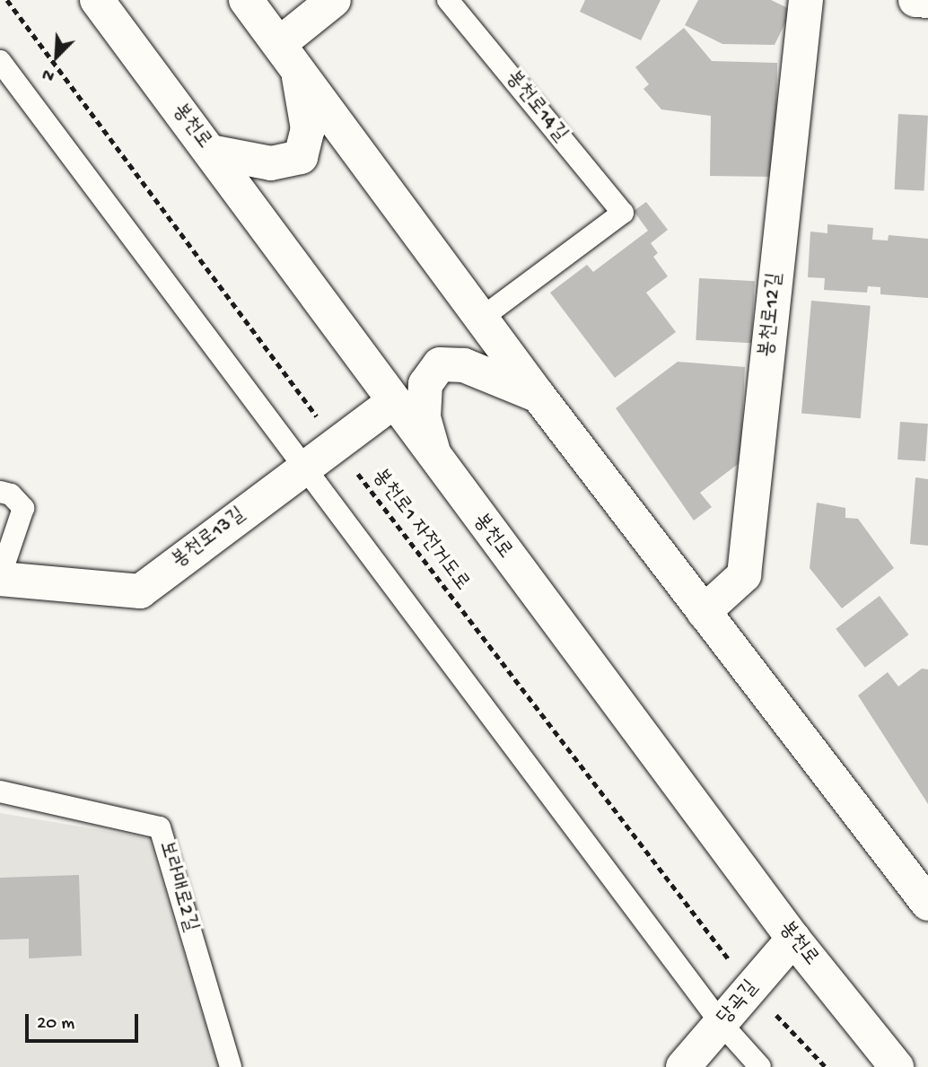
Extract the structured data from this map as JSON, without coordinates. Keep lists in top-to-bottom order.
{
  "streets": {
    "main road": [
      "봉천로",
      "봉천로12길",
      "봉천로13길",
      "당곡길"
    ],
    "lane": ["봉천로14길", "보라매로2길"],
    "path": ["봉천로1 자전거도로"]
  },
  "crossings": [
    ["봉천로", "봉천로13길"],
    ["봉천로", "당곡길"],
    ["봉천로1 자전거도로", "봉천로13길"],
    ["봉천로1 자전거도로", "당곡길"]
  ],
  "scale_bar": "20 m",
  "north": "bottom left"
}
